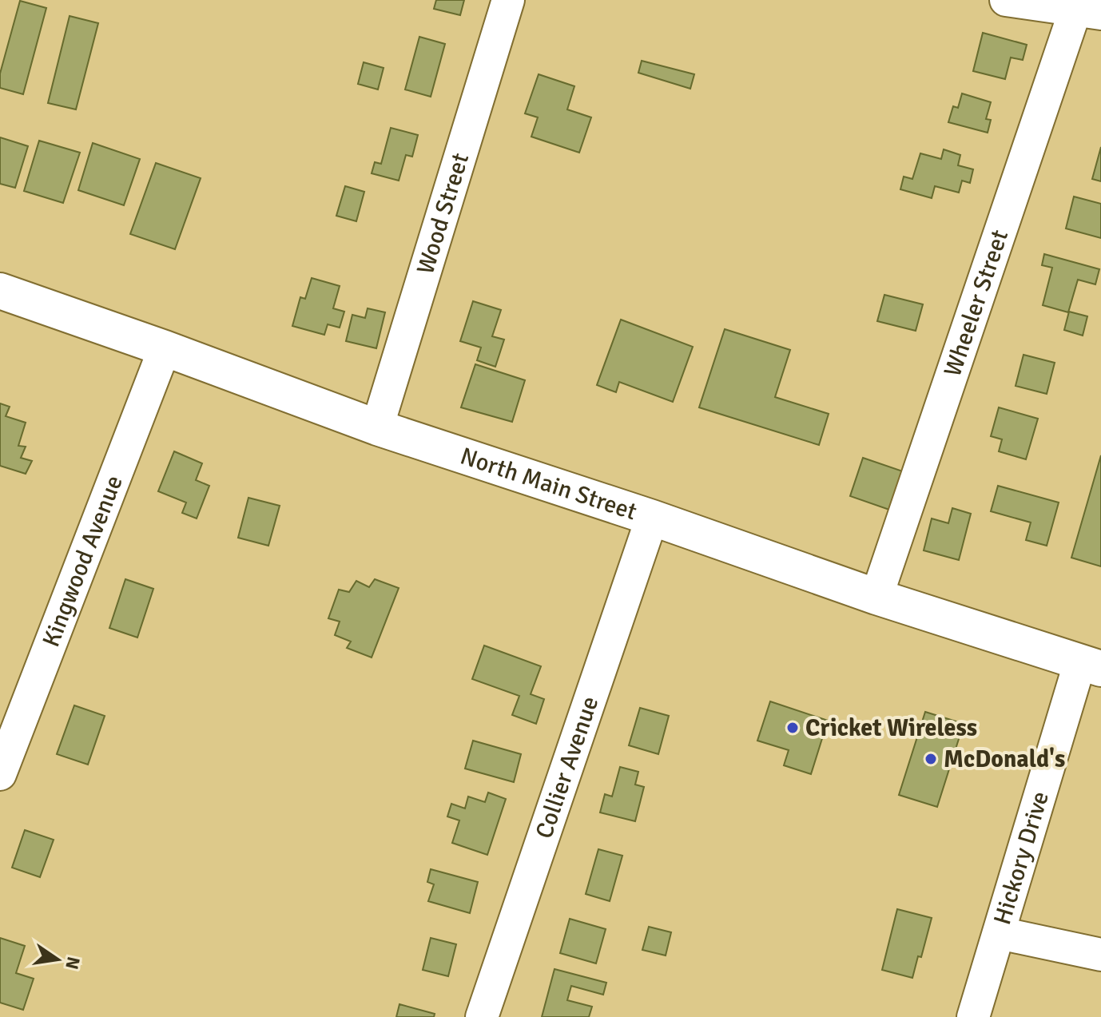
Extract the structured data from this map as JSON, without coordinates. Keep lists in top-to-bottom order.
{
  "streets": {
    "highway": ["North Main Street"],
    "street": [
      "Wood Street",
      "Wheeler Street",
      "Kingwood Avenue",
      "Collier Avenue",
      "Hickory Drive"
    ]
  },
  "crossings": [
    ["Wood Street", "North Main Street"],
    ["Wheeler Street", "North Main Street"],
    ["North Main Street", "Kingwood Avenue"],
    ["North Main Street", "Collier Avenue"],
    ["North Main Street", "Hickory Drive"]
  ],
  "places": ["Cricket Wireless", "McDonald's"],
  "north": "right"
}
